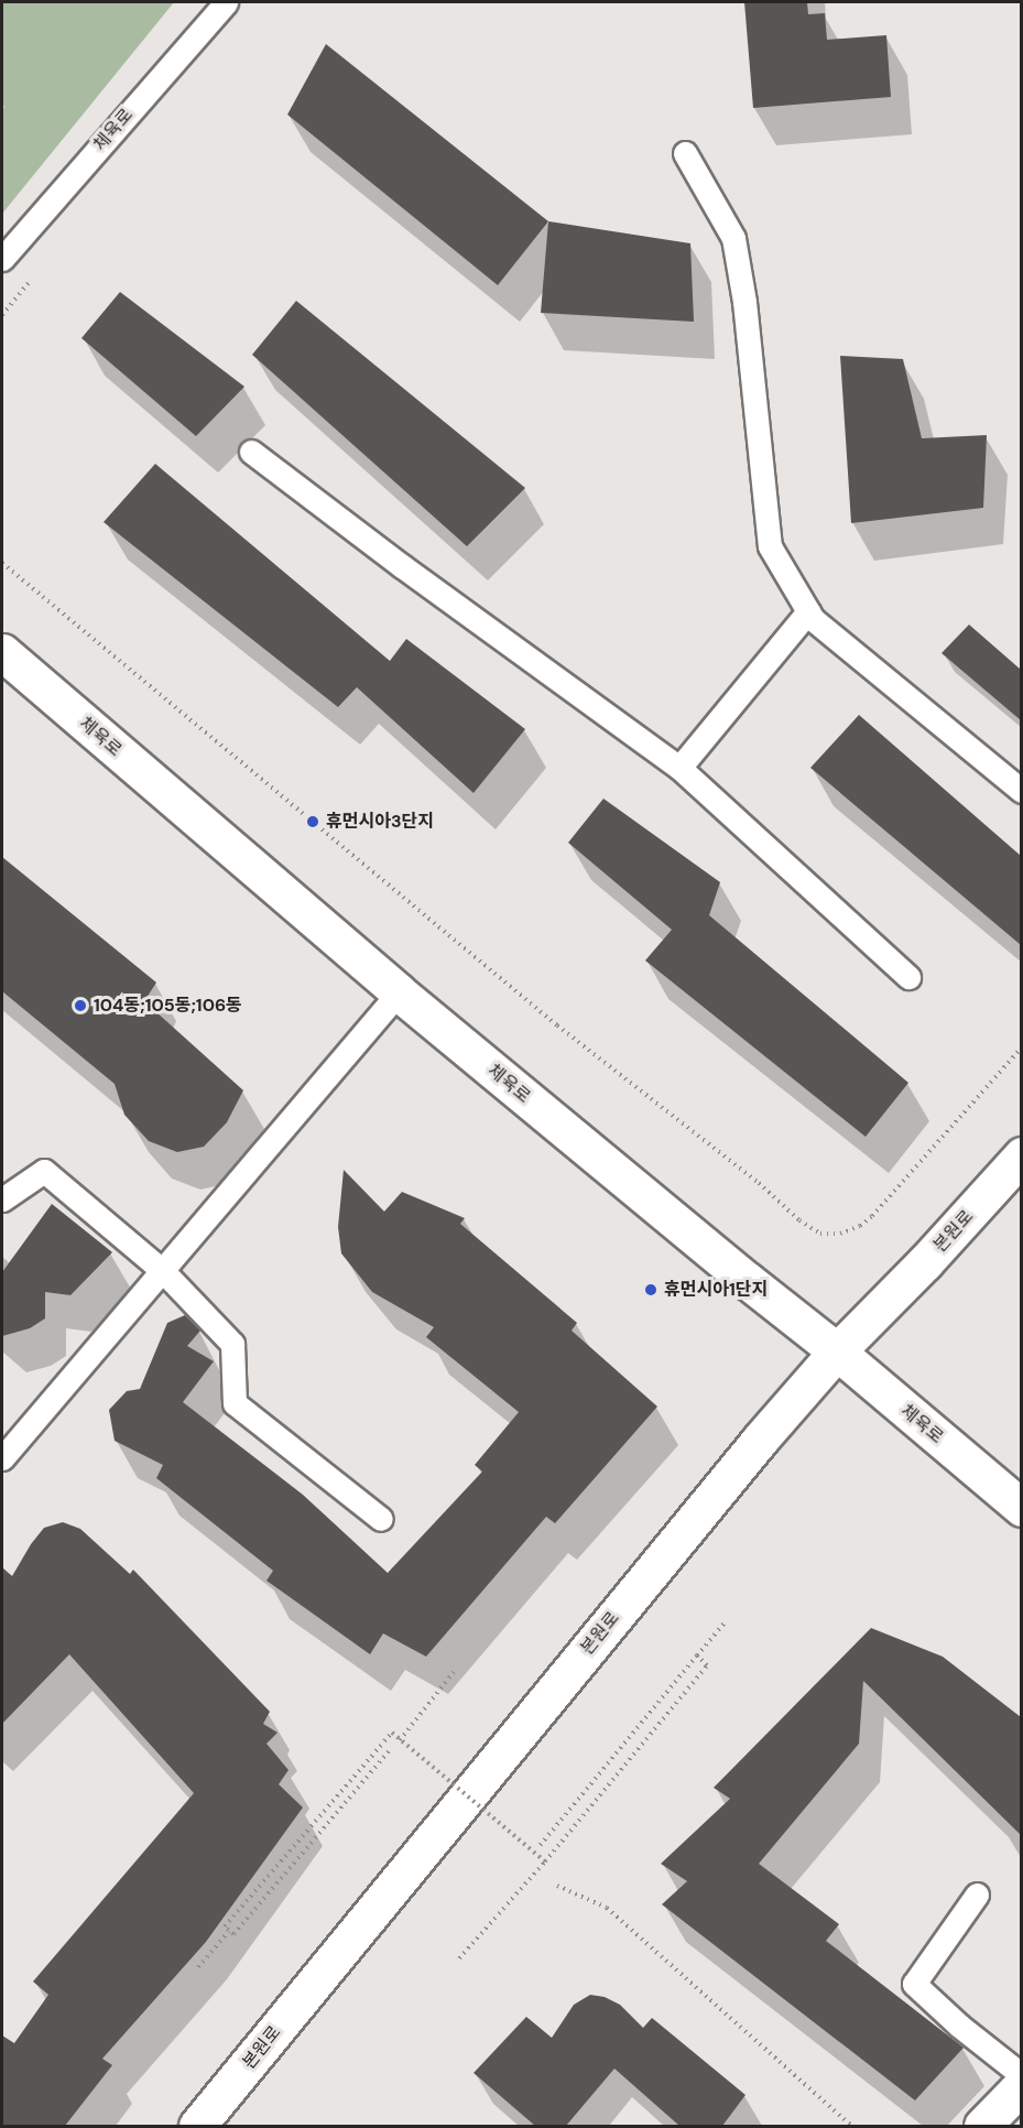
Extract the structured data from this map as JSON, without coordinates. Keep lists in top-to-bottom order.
{
  "streets": {
    "street": ["체육로", "본원로"]
  },
  "crossings": [
    ["체육로", "본원로"]
  ],
  "places": ["휴먼시아3단지", "104동;105동;106동", "휴먼시아1단지"]
}
